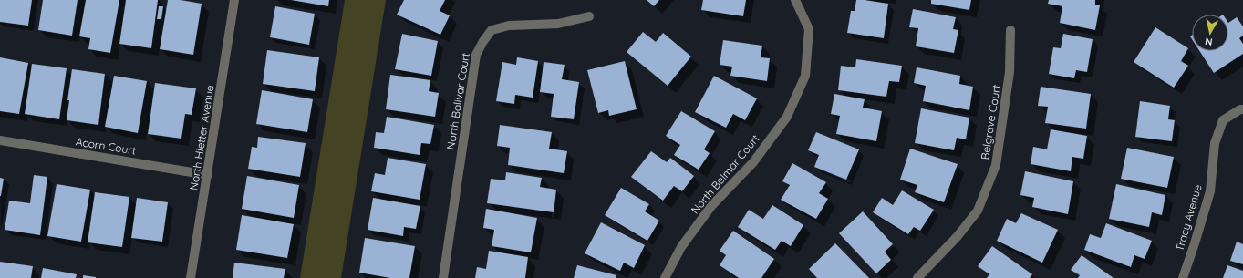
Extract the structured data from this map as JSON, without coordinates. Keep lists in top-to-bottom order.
{
  "streets": {
    "street": [
      "North Bolivar Court",
      "Belgrave Court",
      "North Hietter Avenue",
      "Acorn Court",
      "North Belmar Court",
      "Tracy Avenue"
    ]
  },
  "crossings": [
    ["North Hietter Avenue", "Acorn Court"]
  ],
  "north": "bottom"
}
